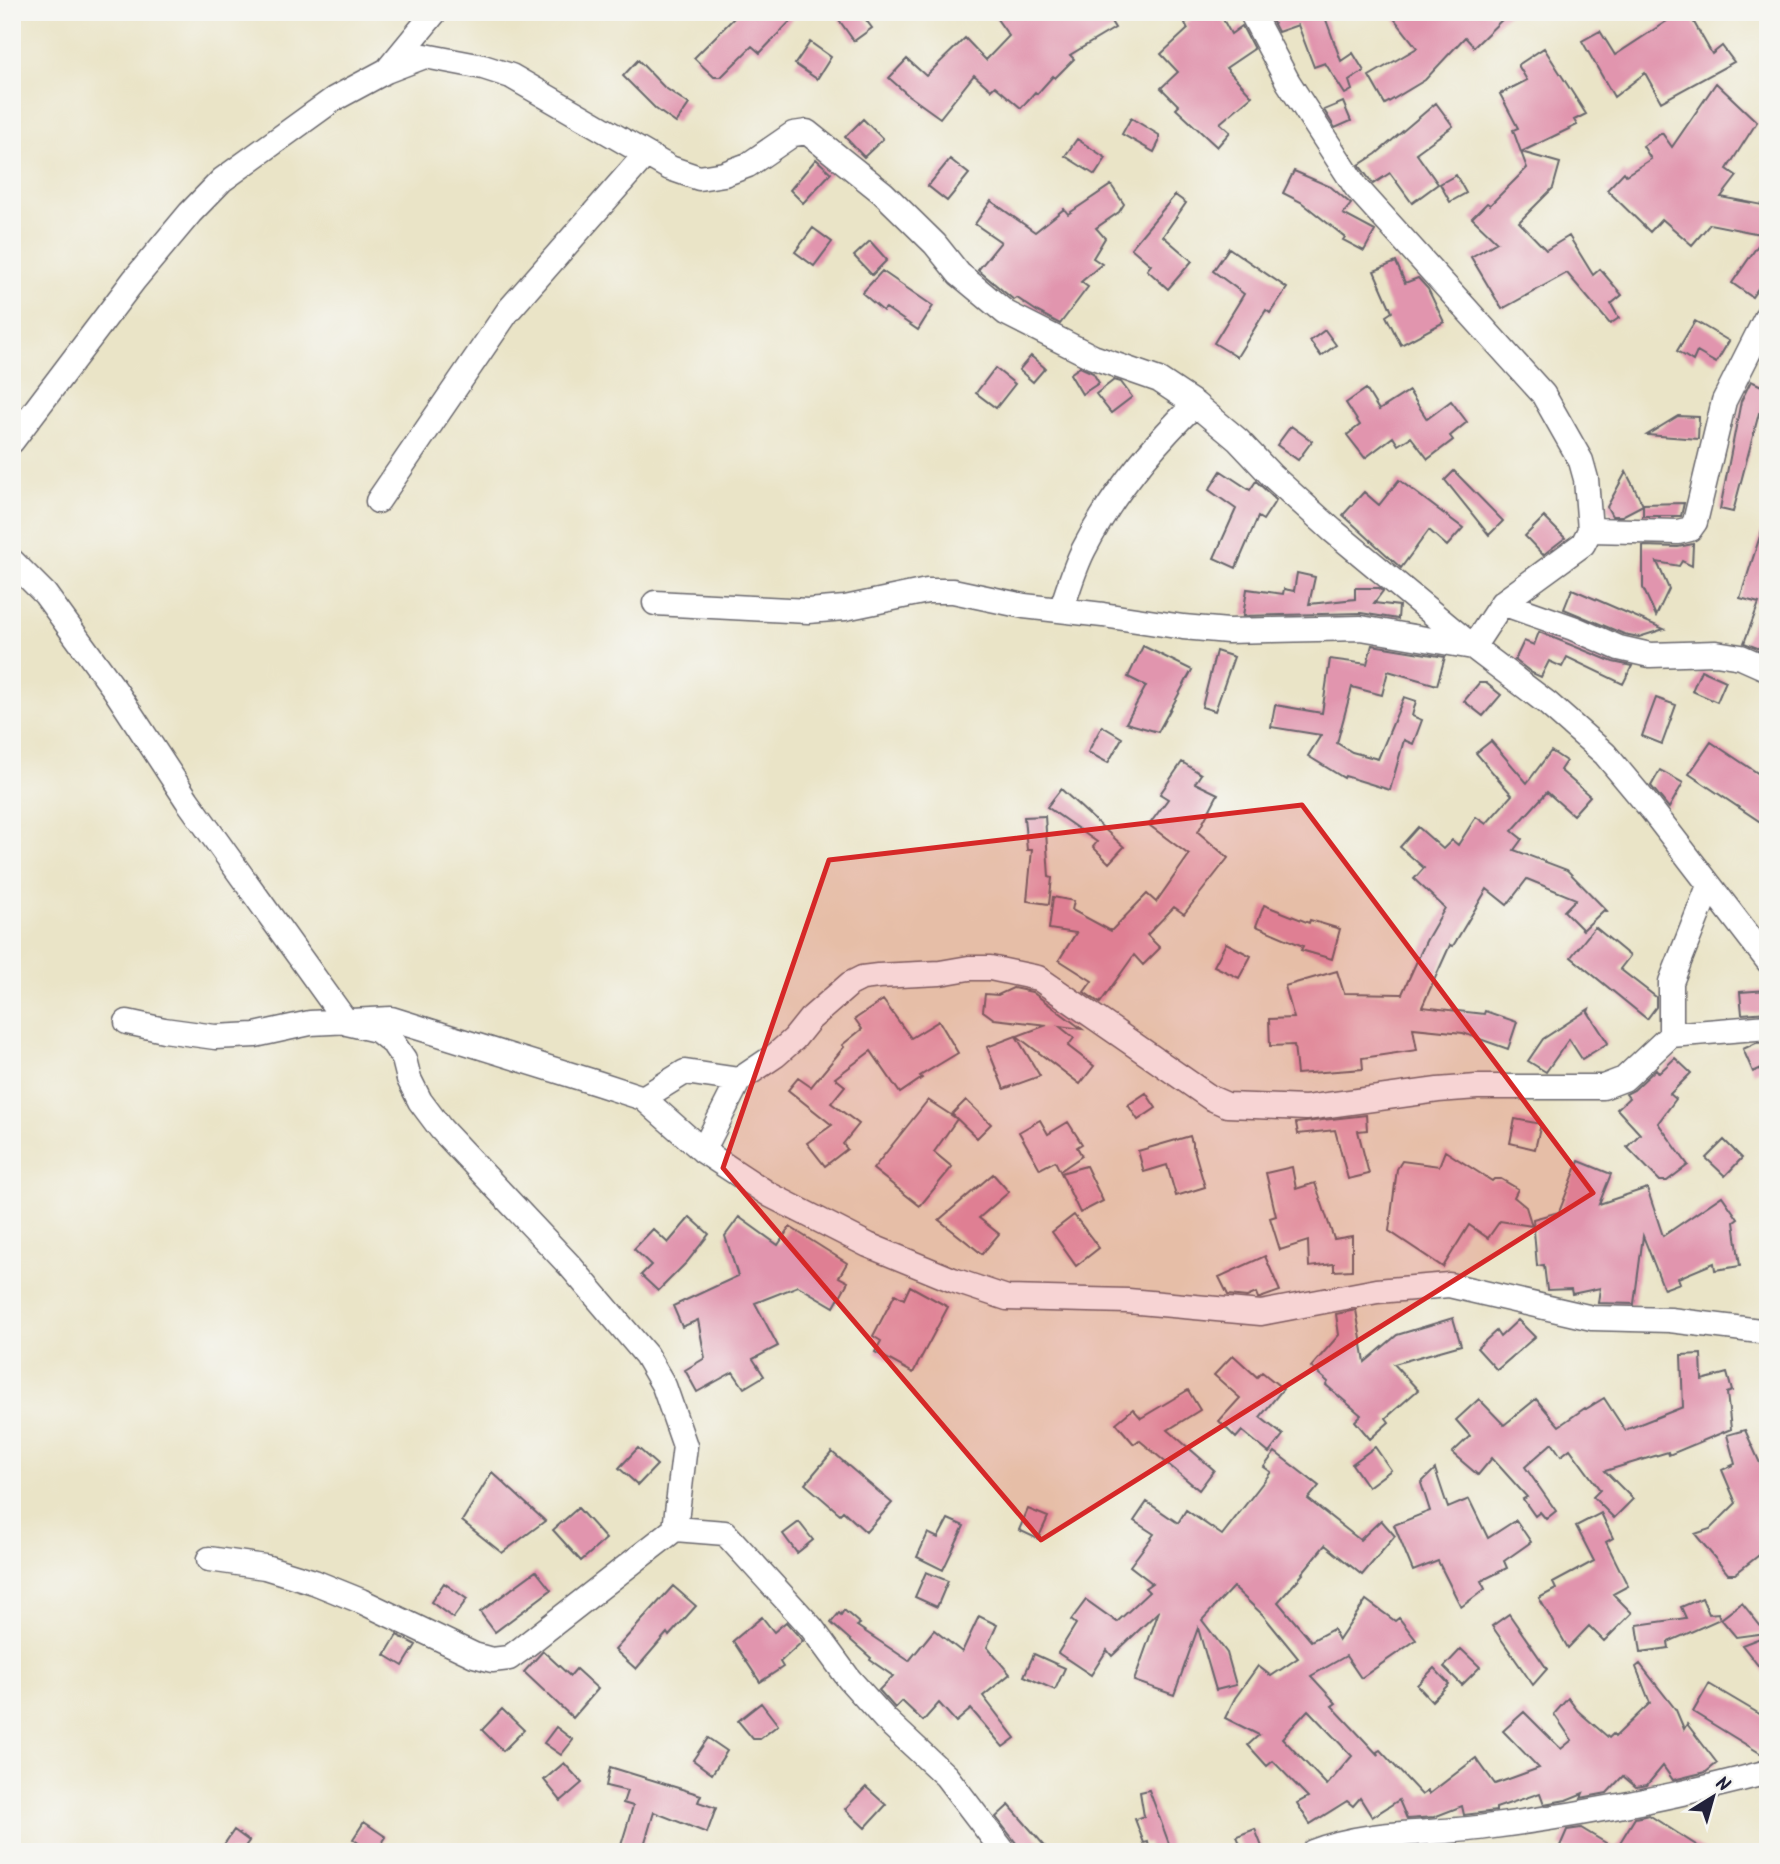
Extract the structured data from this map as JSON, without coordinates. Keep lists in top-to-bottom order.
{
  "north": "top right"
}
